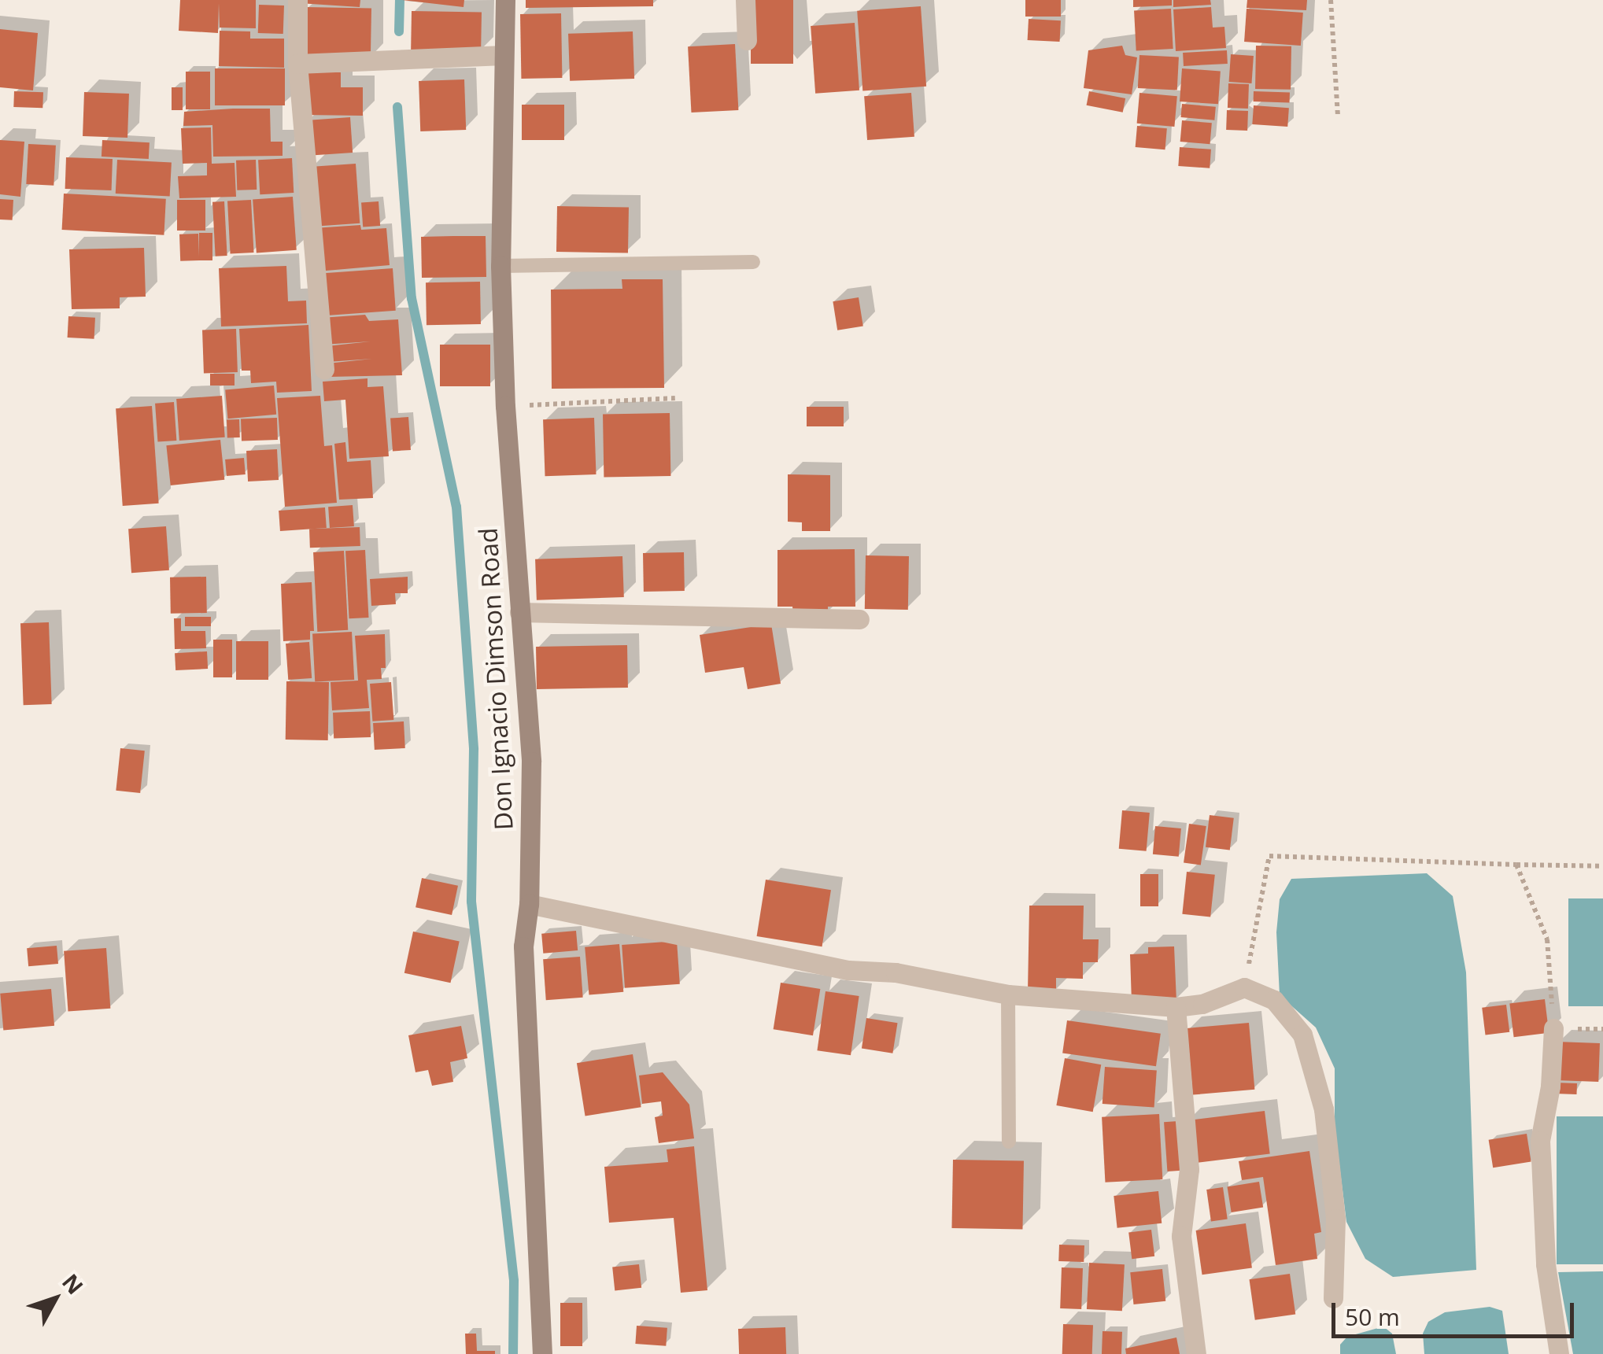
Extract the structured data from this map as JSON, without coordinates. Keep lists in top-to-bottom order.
{
  "streets": {
    "street": ["Don Ignacio Dimson Road"]
  },
  "scale_bar": "50 m",
  "north": "top right"
}
